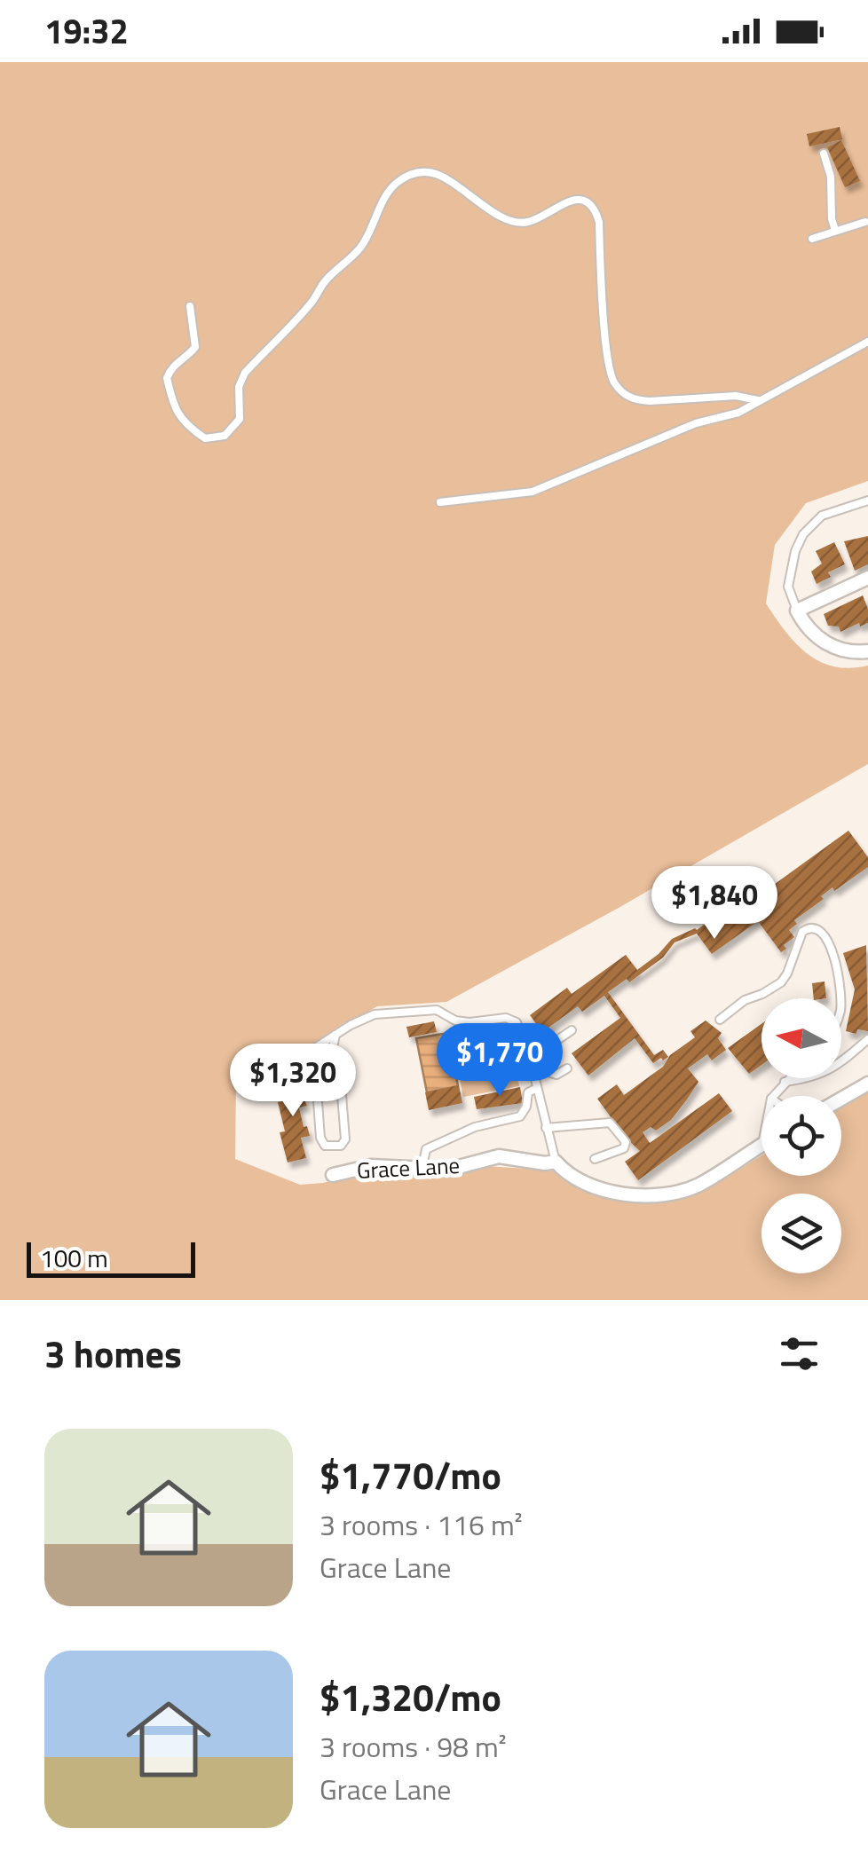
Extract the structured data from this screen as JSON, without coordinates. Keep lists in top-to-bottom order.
{
  "streets": {
    "street": ["Grace Lane"]
  },
  "scale_bar": "100 m",
  "north": "left",
  "page": {
    "status": "19:32",
    "price": ["$1,840", "$1,770", "$1,320"],
    "scale": "100 m",
    "heading": "3 homes",
    "list": [
      {
        "name": "$1,770/mo",
        "note": "3 rooms · 116 m² · Grace Lane"
      },
      {
        "name": "$1,320/mo",
        "note": "3 rooms · 98 m² · Grace Lane"
      }
    ]
  }
}
